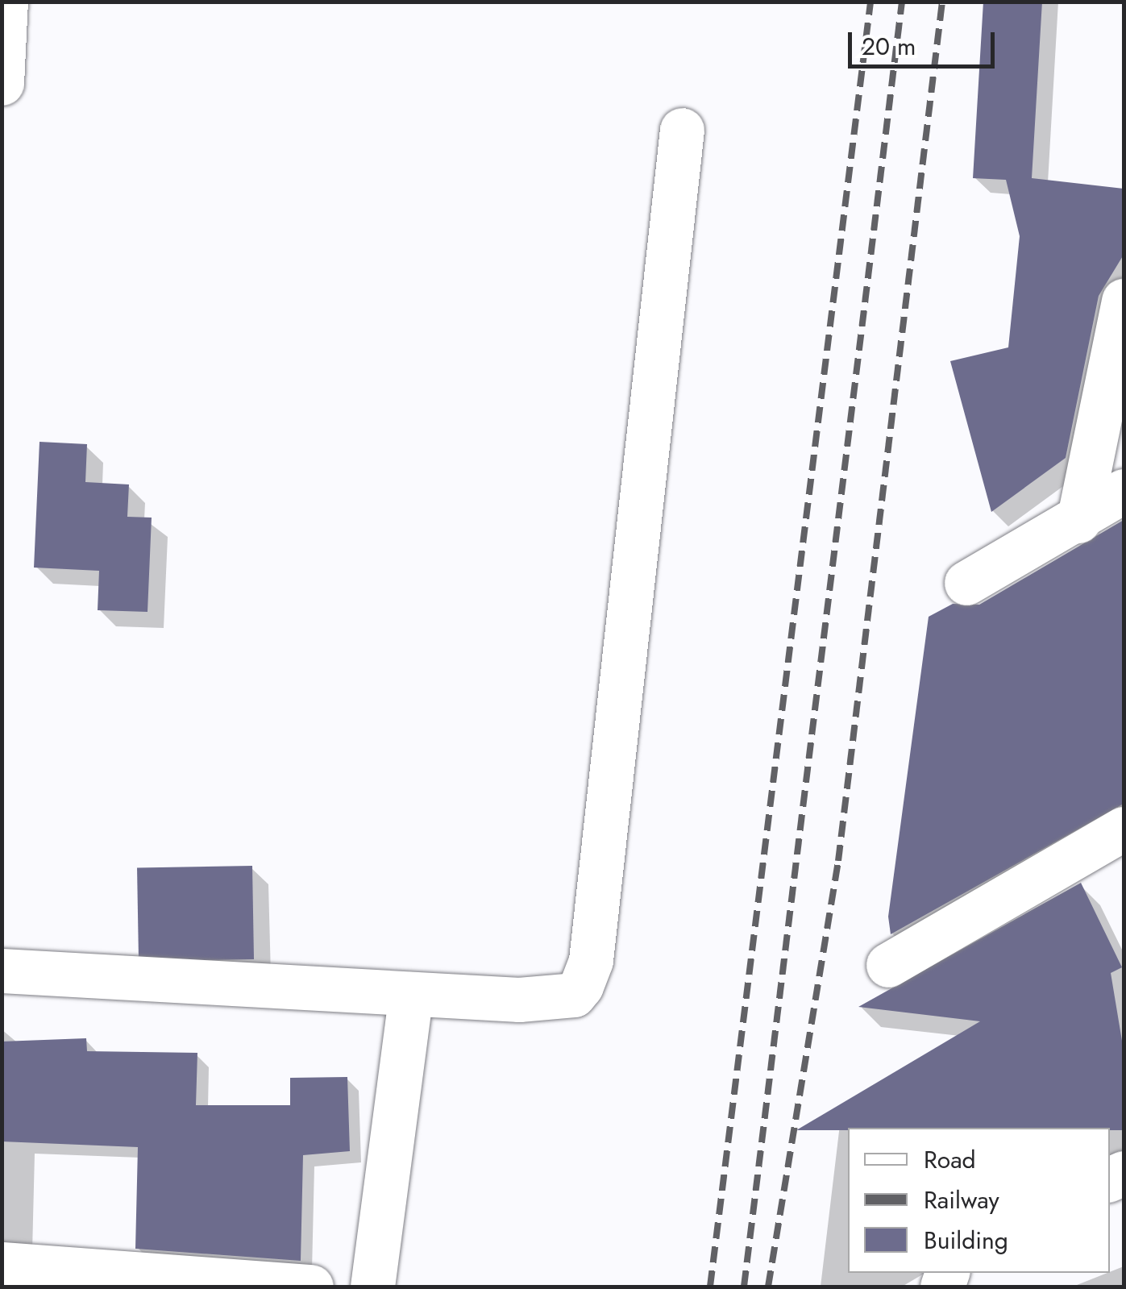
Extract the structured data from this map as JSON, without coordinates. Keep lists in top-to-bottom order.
{
  "legend": ["Road", "Railway", "Building"],
  "scale_bar": "20 m"
}
